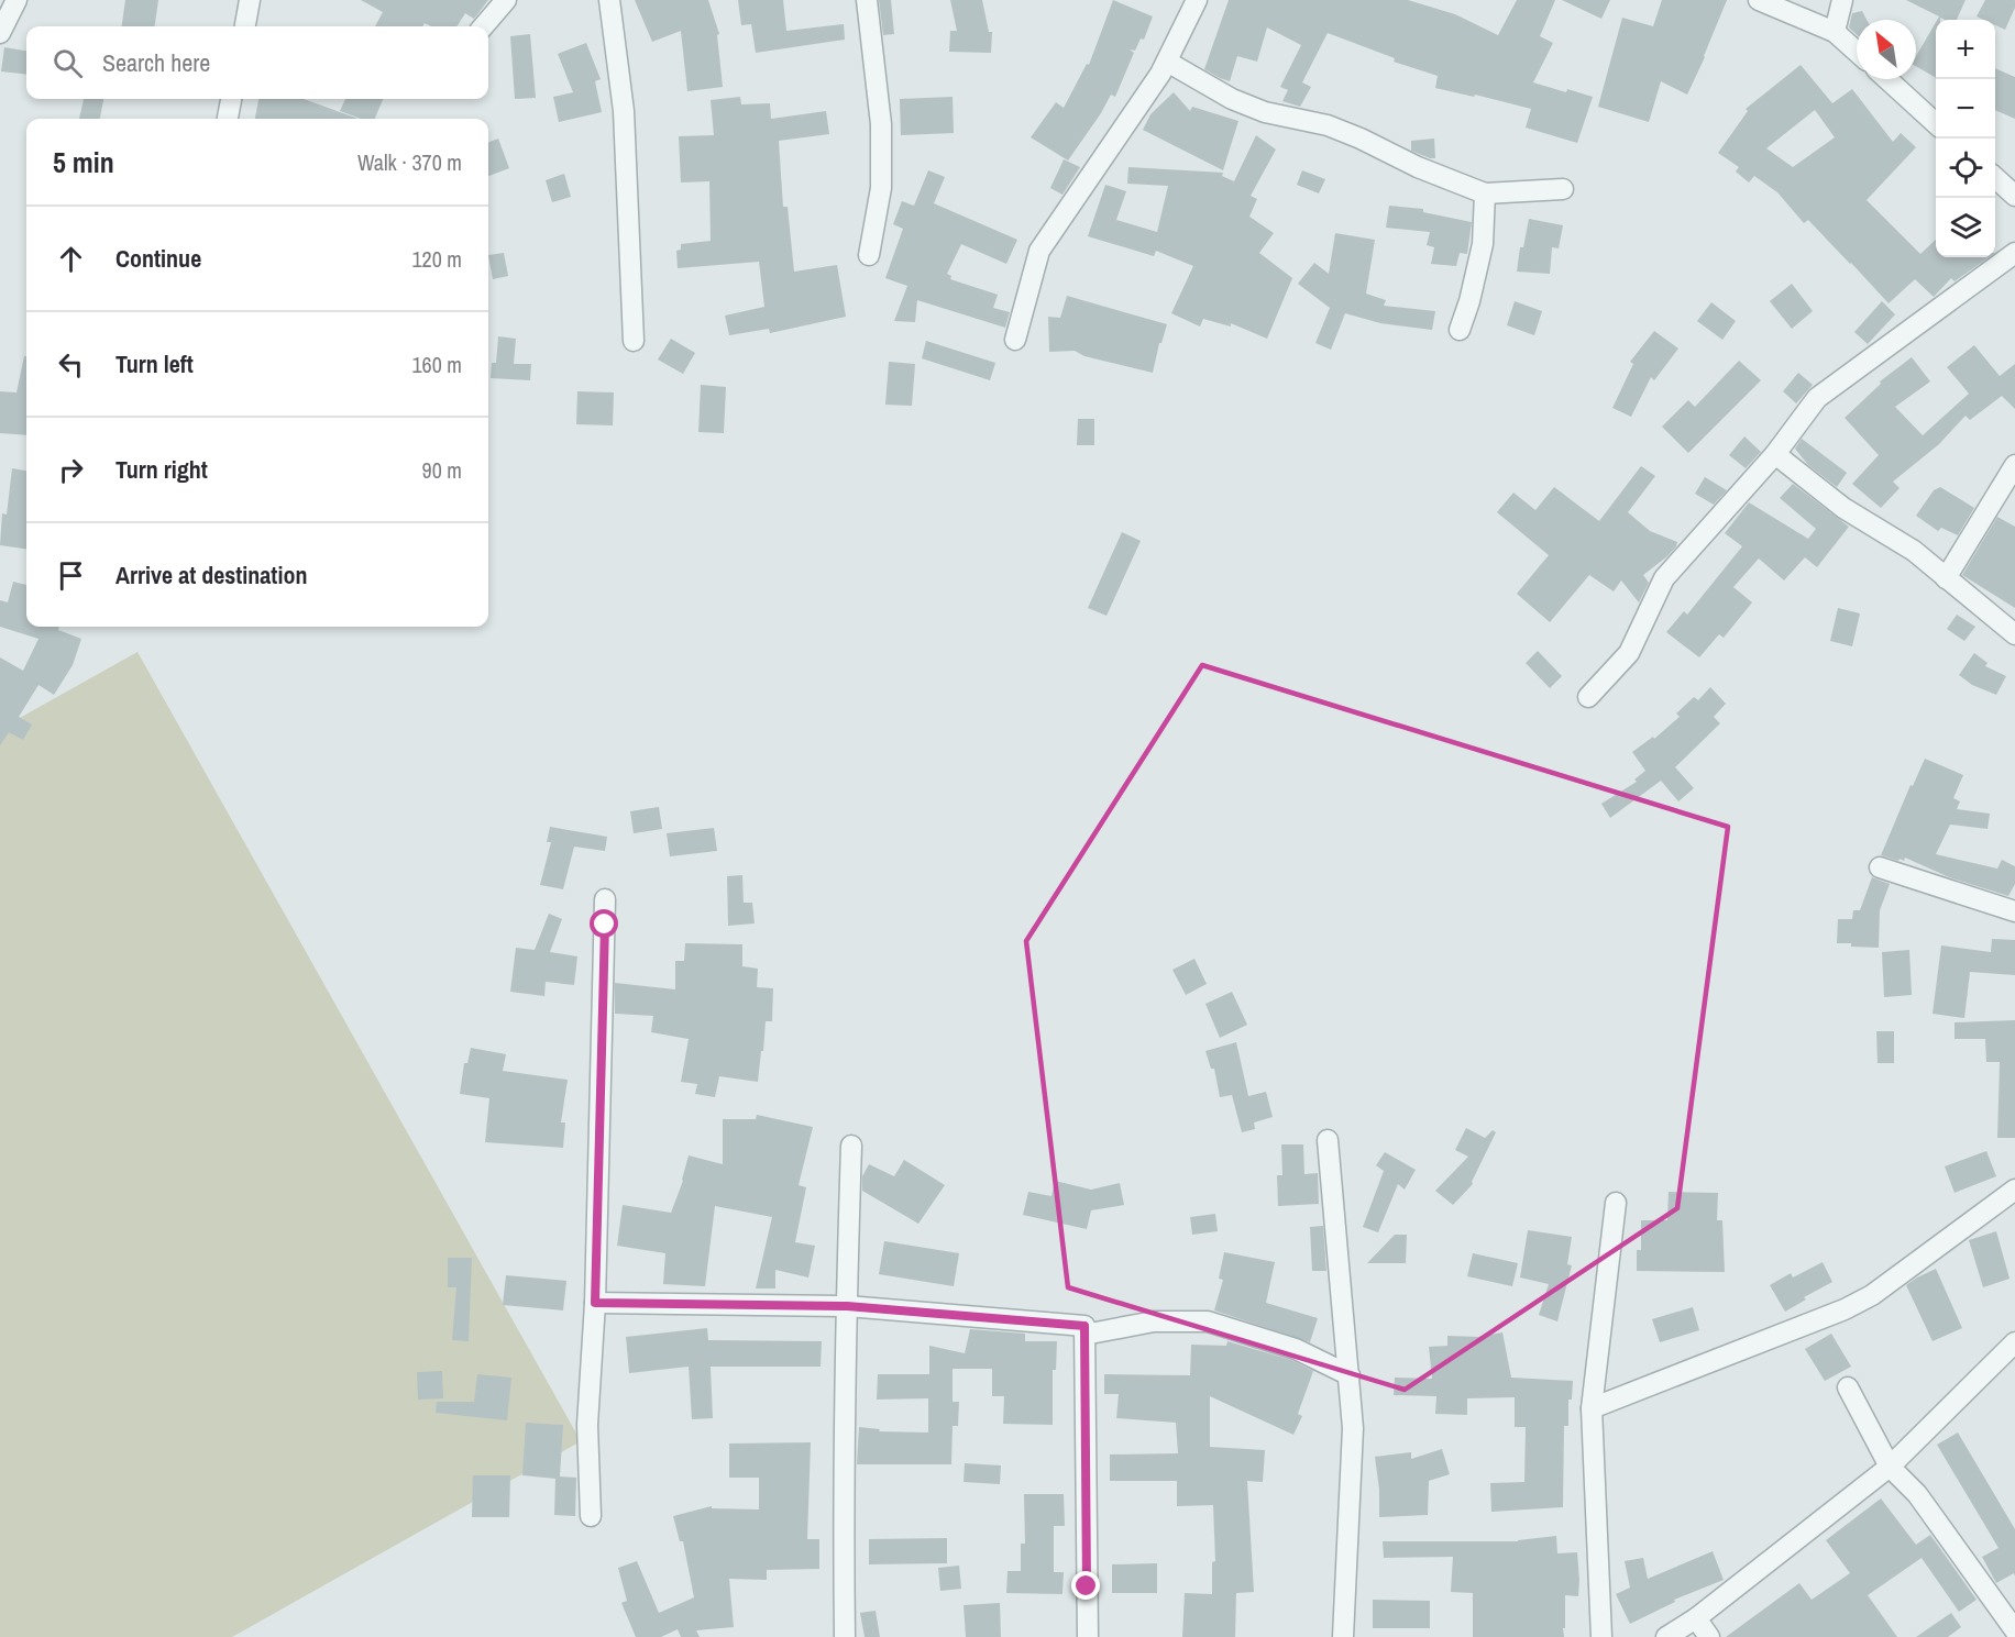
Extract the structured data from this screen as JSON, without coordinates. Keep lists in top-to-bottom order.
{
  "north": "top left",
  "page": {
    "map_buttons": ["+", "−"],
    "search": "Search here",
    "heading": ["5 min", "Walk · 370 m"],
    "list": [
      ["Continue", "120 m"],
      ["Turn left", "160 m"],
      ["Turn right", "90 m"],
      "Arrive at destination"
    ]
  }
}
